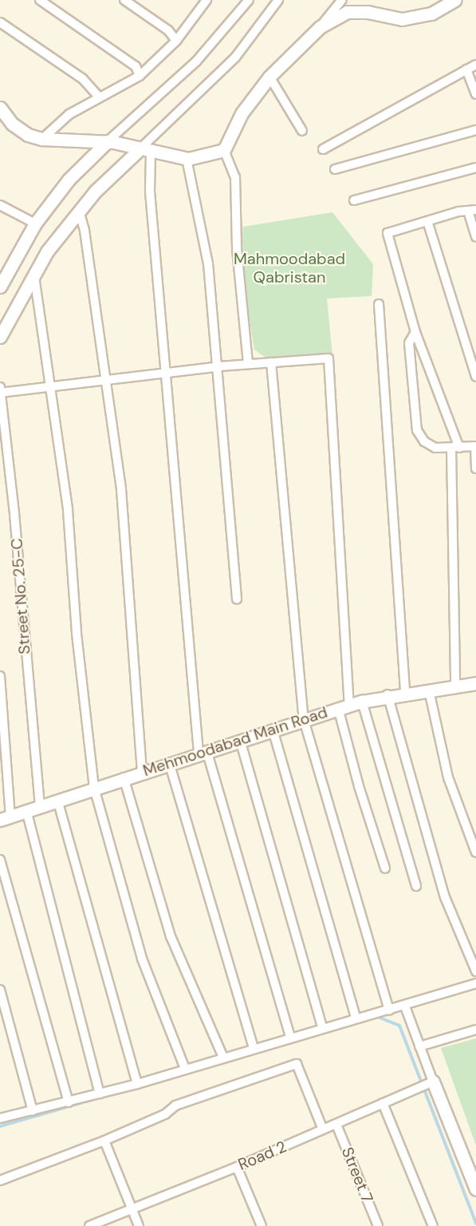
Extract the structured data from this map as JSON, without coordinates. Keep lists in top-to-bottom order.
{
  "streets": {
    "street": [
      "Street No. 25-C",
      "Mehmoodabad Main Road",
      "Road 2",
      "Street 7"
    ]
  },
  "crossings": [
    ["Street No. 25-C", "Mehmoodabad Main Road"],
    ["Road 2", "Street 7"]
  ],
  "parks": ["Mahmoodabad Qabristan"]
}
